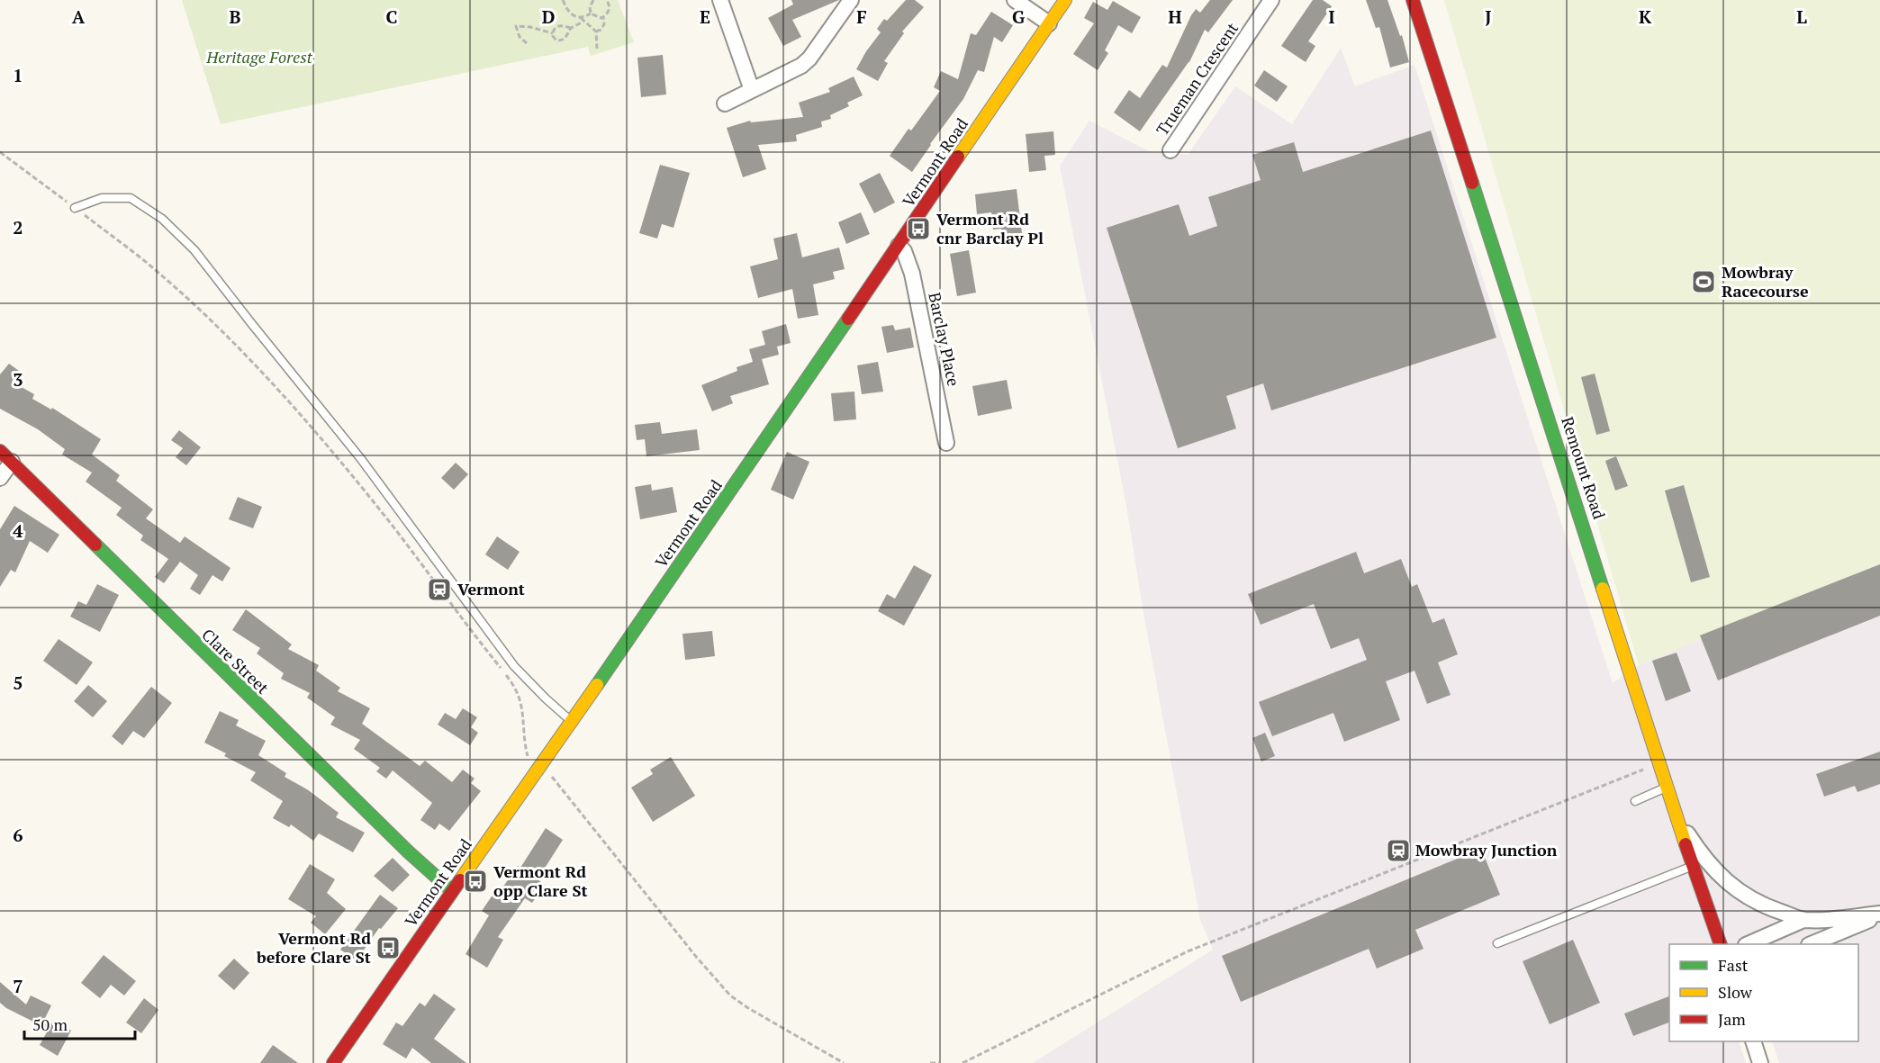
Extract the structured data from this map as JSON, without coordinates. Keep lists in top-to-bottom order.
{
  "streets": {
    "street": [
      "Trueman Crescent",
      "Vermont Road",
      "Barclay Place",
      "Remount Road",
      "Clare Street"
    ]
  },
  "crossings": [
    ["Vermont Road", "Barclay Place"],
    ["Vermont Road", "Clare Street"]
  ],
  "parks": ["Heritage Forest"],
  "places": {
    "bus stop": ["Vermont Rd cnr Barclay Pl", "Vermont Rd opp Clare St", "Vermont Rd before Clare St"],
    "sports": ["Mowbray Racecourse"],
    "station": ["Vermont", "Mowbray Junction"]
  },
  "legend": ["Fast", "Slow", "Jam"],
  "scale_bar": "50 m",
  "grid": {
    "columns": [
      "A",
      "B",
      "C",
      "D",
      "E",
      "F",
      "G",
      "H",
      "I",
      "J",
      "K",
      "L"
    ],
    "rows": [
      "1",
      "2",
      "3",
      "4",
      "5",
      "6",
      "7"
    ]
  }
}
